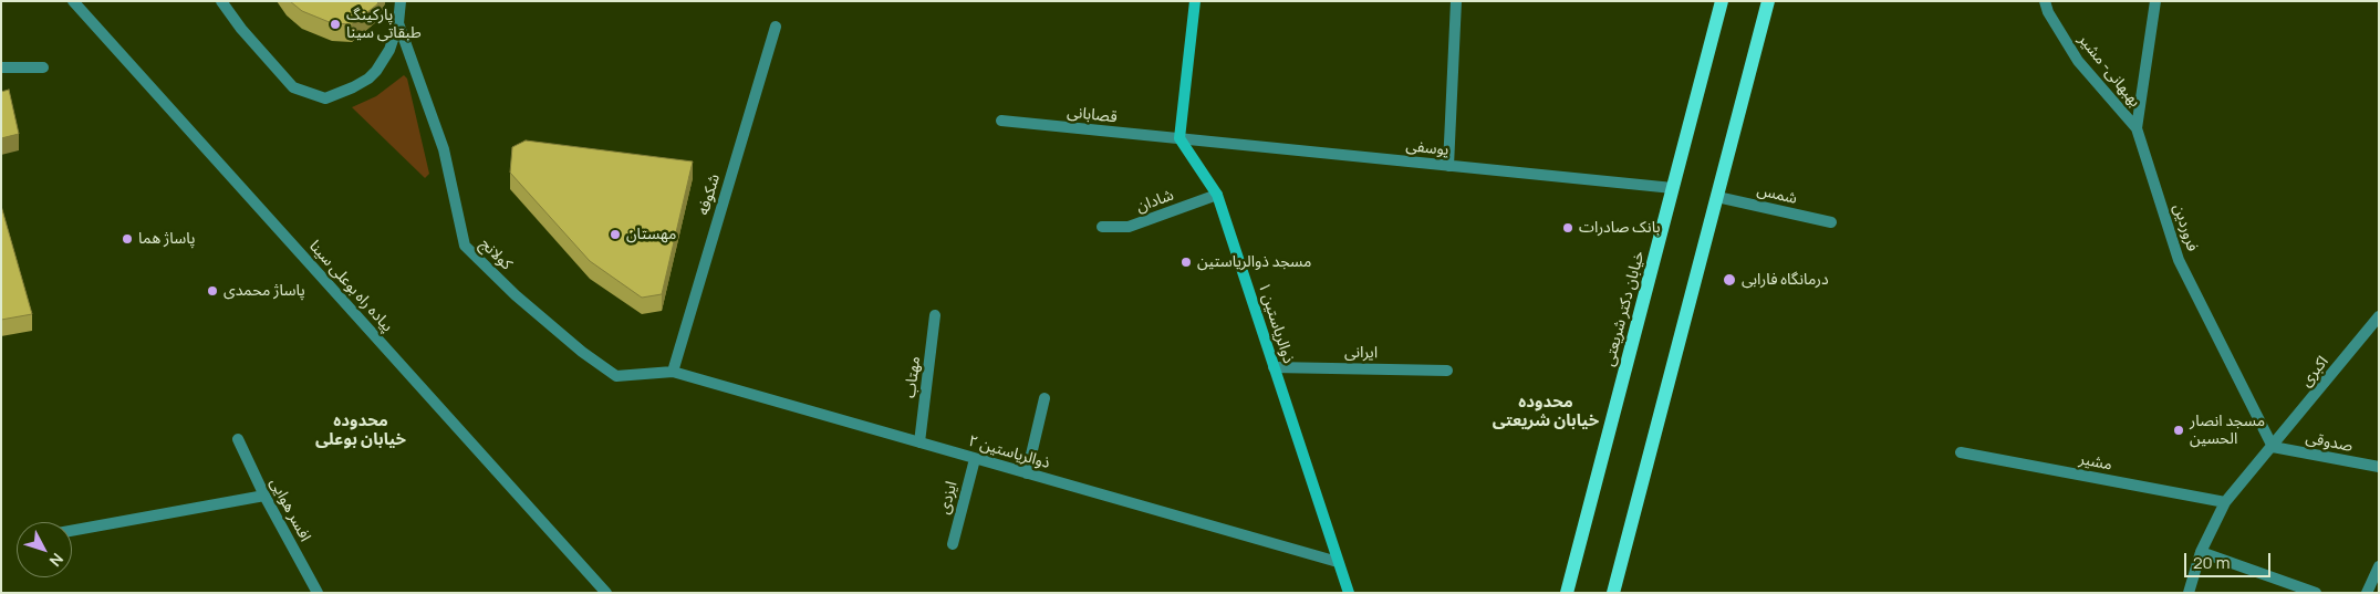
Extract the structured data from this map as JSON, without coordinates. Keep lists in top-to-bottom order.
{
  "streets": {
    "main road": ["خیابان دکتر شریعتی"],
    "street": [
      "بهبهانی- مشیر",
      "قصابانی",
      "یوسفی",
      "شکوفه",
      "شمس",
      "شادان",
      "فروردین",
      "کولانج",
      "پیاده راه بوعلی سینا",
      "ذوالریاستین ۱",
      "ایرانی",
      "اکبری",
      "مهتاب",
      "صدوقی",
      "ذوالریاستین ۲",
      "مشیر",
      "ایزدی",
      "افسر هوایی"
    ]
  },
  "crossings": [
    ["بهبهانی- مشیر", "فروردین"],
    ["قصابانی", "یوسفی"],
    ["قصابانی", "ذوالریاستین ۱"],
    ["یوسفی", "خیابان دکتر شریعتی"],
    ["یوسفی", "ذوالریاستین ۱"],
    ["شکوفه", "کولانج"],
    ["شکوفه", "ذوالریاستین ۲"],
    ["شادان", "ذوالریاستین ۱"],
    ["فروردین", "اکبری"],
    ["فروردین", "صدوقی"],
    ["کولانج", "ذوالریاستین ۲"],
    ["ذوالریاستین ۱", "ایرانی"],
    ["ذوالریاستین ۱", "ذوالریاستین ۲"],
    ["اکبری", "صدوقی"],
    ["اکبری", "مشیر"],
    ["مهتاب", "ذوالریاستین ۲"],
    ["ذوالریاستین ۲", "ایزدی"]
  ],
  "districts": ["محدوده خیابان شریعتی", "محدوده خیابان بوعلی"],
  "places": [
    "پارکینگ طبقاتی سینا",
    "بانک صادرات",
    "مهستان",
    "پاساژ هما",
    "مسجد ذوالریاستین",
    "درمانگاه فارابی",
    "پاساژ محمدی",
    "مسجد انصار الحسین"
  ],
  "scale_bar": "20 m",
  "north": "bottom right"
}
